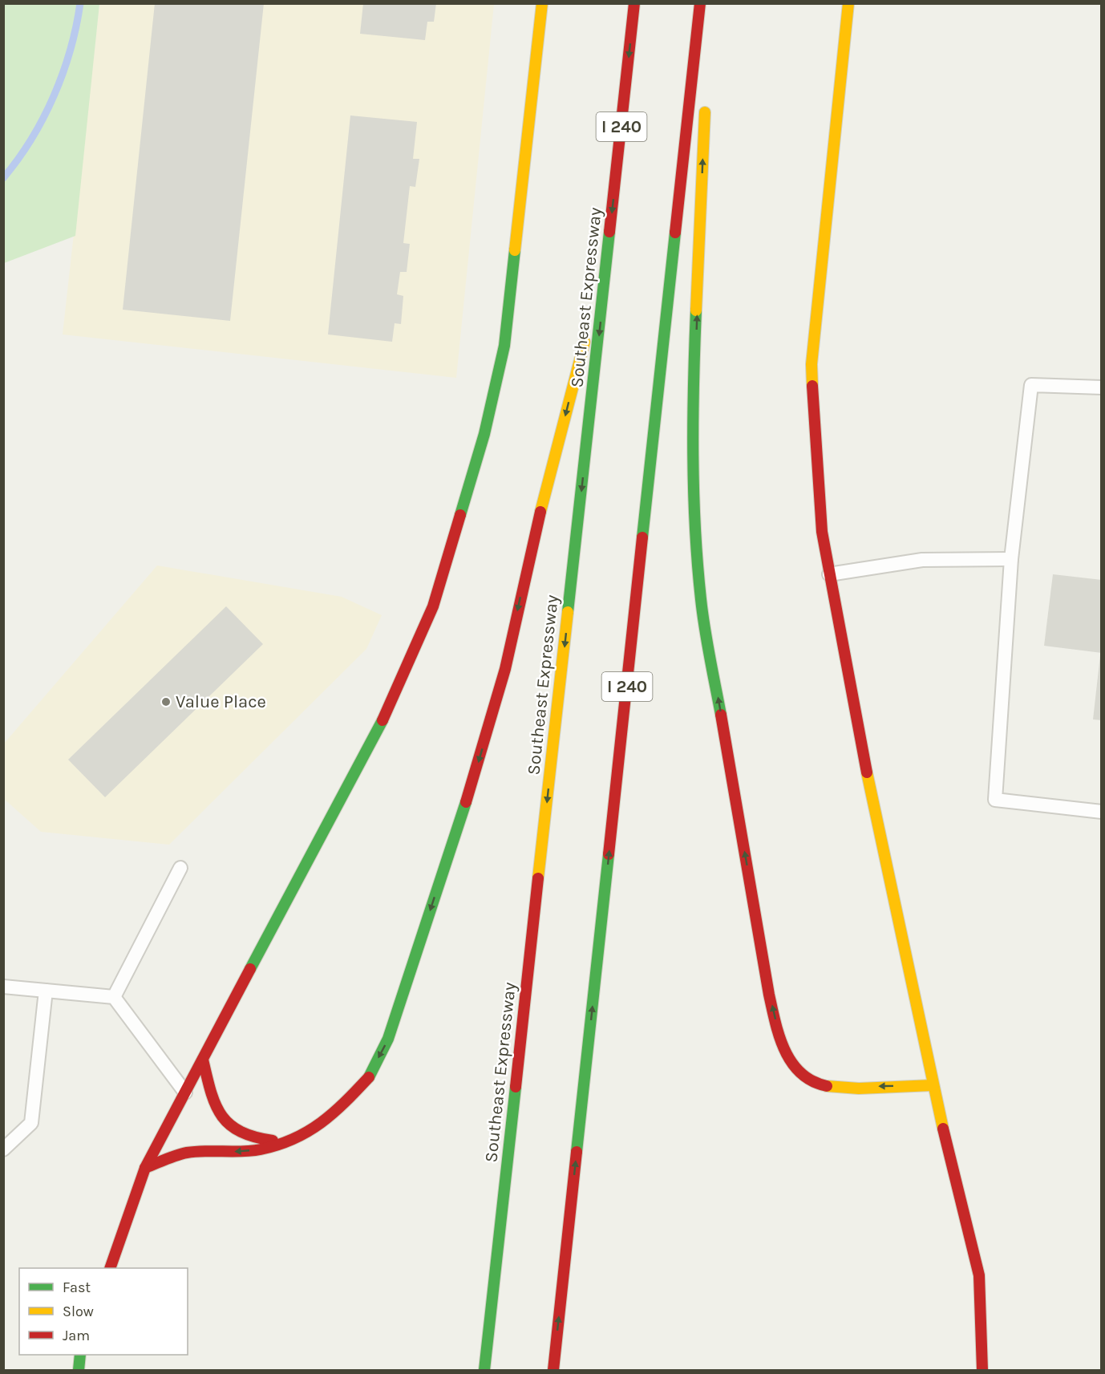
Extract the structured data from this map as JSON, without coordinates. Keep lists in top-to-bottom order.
{
  "streets": {
    "main road": ["I 240", "Southeast Expressway"]
  },
  "places": ["Value Place"],
  "legend": ["Fast", "Slow", "Jam"]
}
